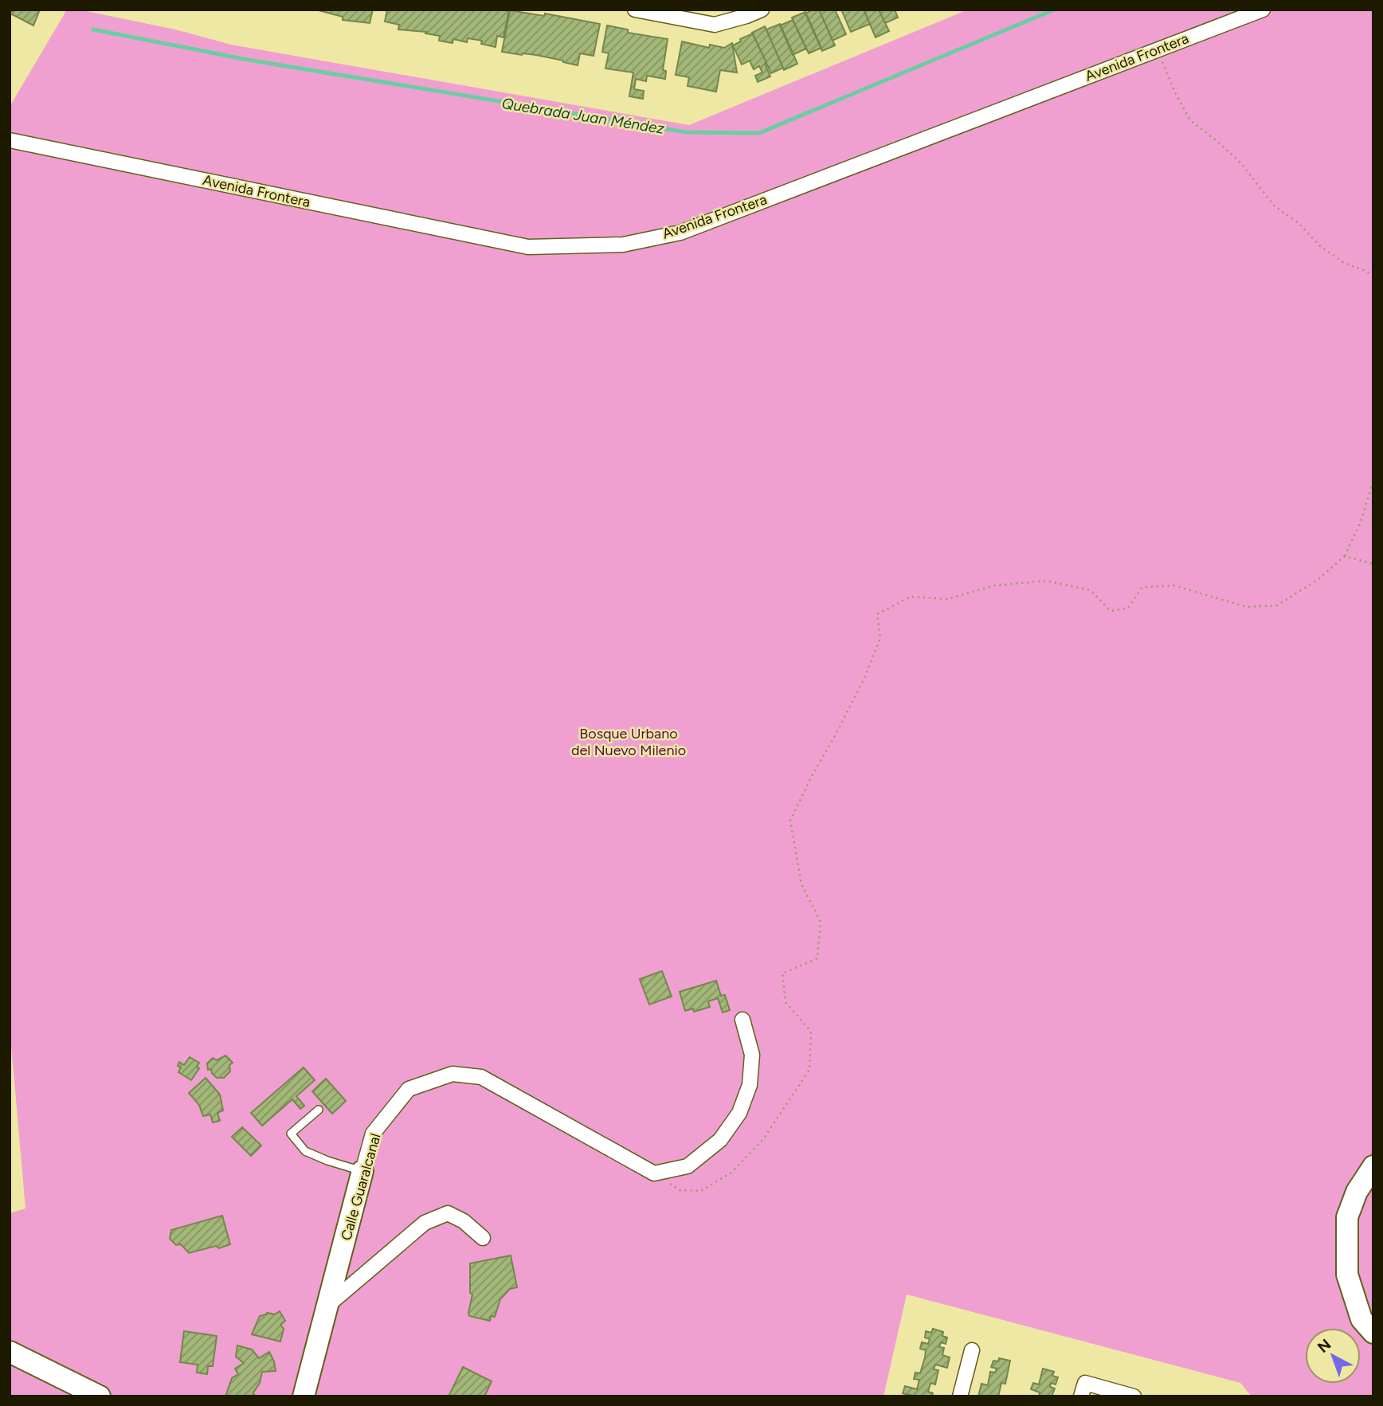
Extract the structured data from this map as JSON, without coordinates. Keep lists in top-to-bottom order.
{
  "streets": {
    "street": ["Avenida Frontera", "Calle Guaralcanal"]
  },
  "water": ["Quebrada Juan Méndez"],
  "parks": ["Bosque Urbano del Nuevo Milenio"],
  "north": "top left"
}
